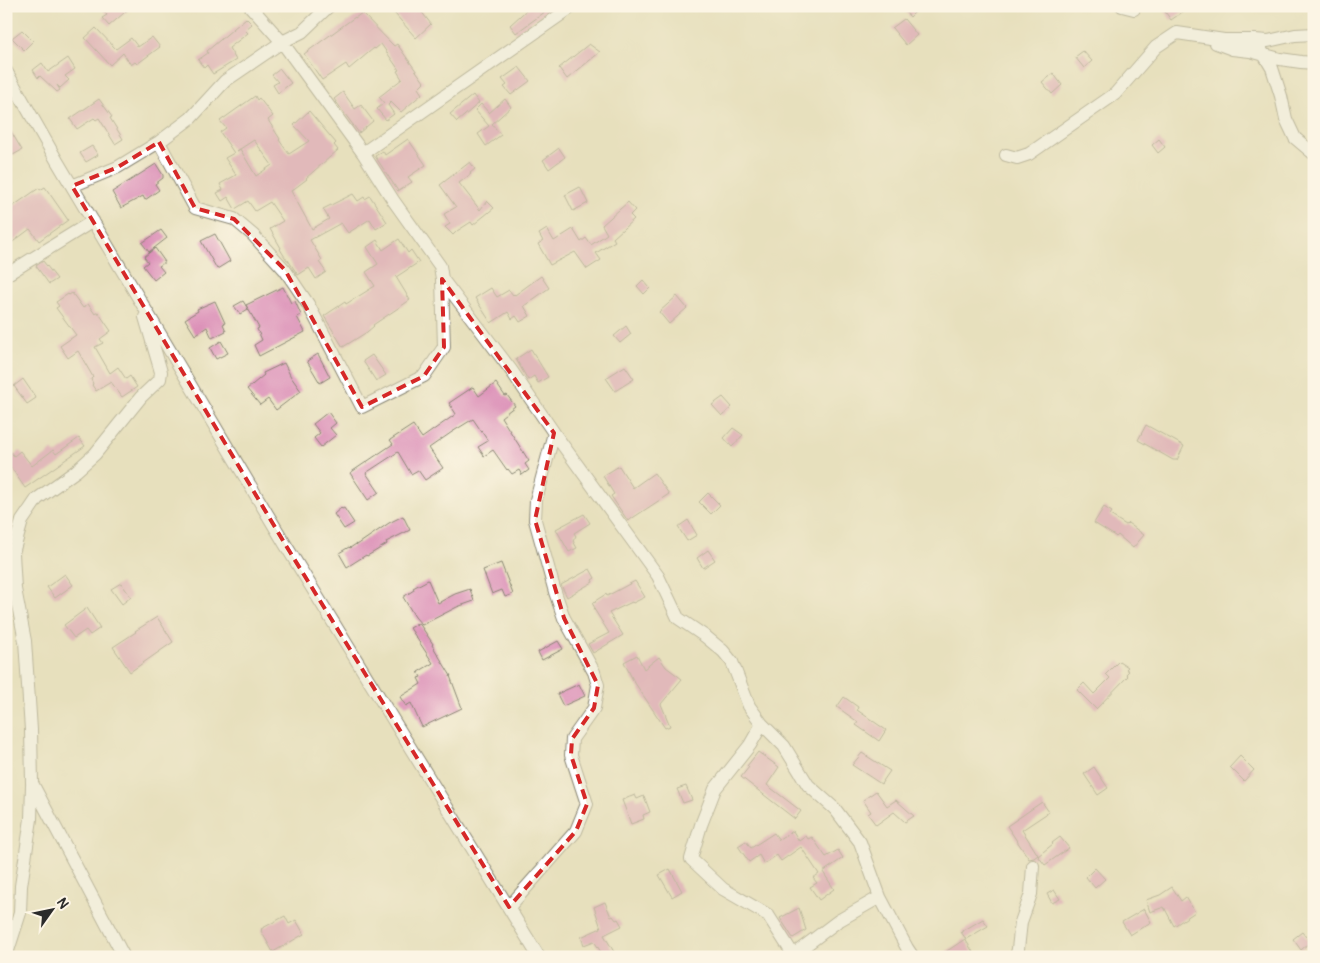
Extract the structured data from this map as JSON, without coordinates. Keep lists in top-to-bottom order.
{
  "north": "top right"
}
